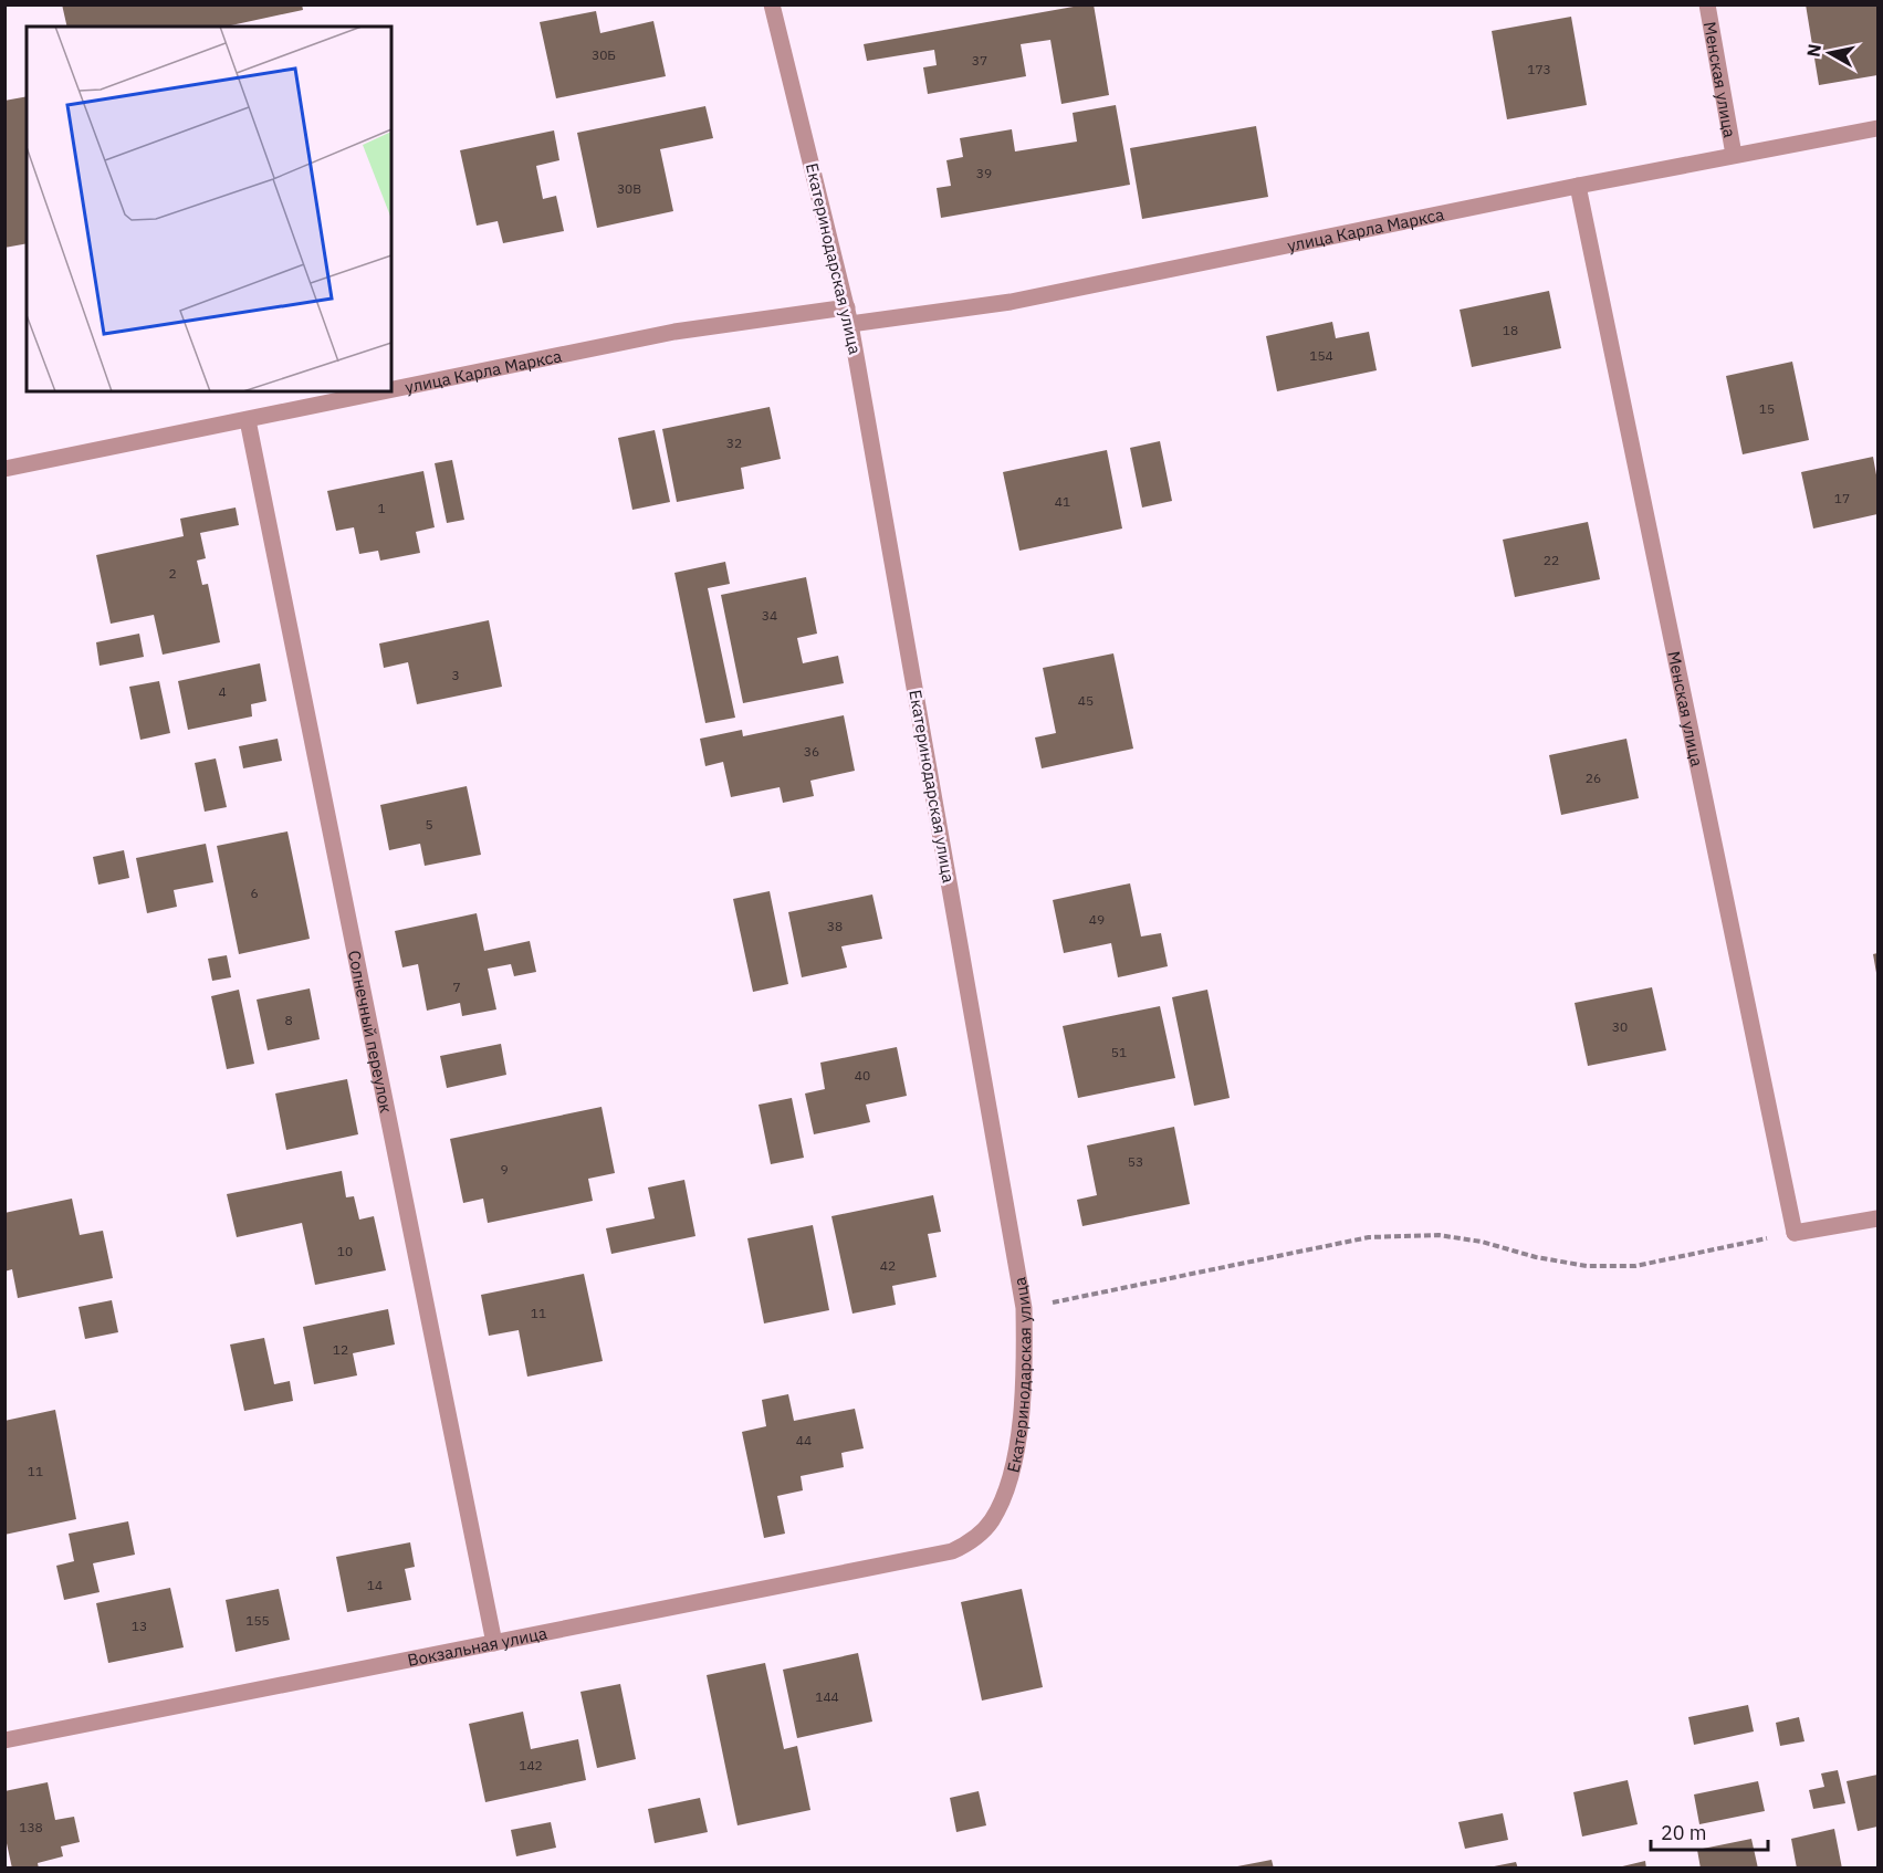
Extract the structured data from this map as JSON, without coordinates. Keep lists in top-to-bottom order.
{
  "streets": {
    "street": [
      "Менская улица",
      "улица Карла Маркса",
      "Екатеринодарская улица",
      "Солнечный переулок",
      "Вокзальная улица"
    ]
  },
  "crossings": [
    ["Менская улица", "улица Карла Маркса"],
    ["улица Карла Маркса", "Екатеринодарская улица"],
    ["улица Карла Маркса", "Солнечный переулок"],
    ["Екатеринодарская улица", "Вокзальная улица"],
    ["Солнечный переулок", "Вокзальная улица"]
  ],
  "house_numbers": [
    "30Б",
    "37",
    "173",
    "39",
    "30В",
    "18",
    "154",
    "15",
    "32",
    "17",
    "41",
    "1",
    "22",
    "2",
    "34",
    "3",
    "4",
    "45",
    "36",
    "26",
    "5",
    "6",
    "49",
    "38",
    "7",
    "8",
    "30",
    "51",
    "40",
    "53",
    "9",
    "10",
    "42",
    "11",
    "12",
    "44",
    "11",
    "14",
    "155",
    "13",
    "144",
    "142",
    "138"
  ],
  "scale_bar": "20 m",
  "north": "left"
}
